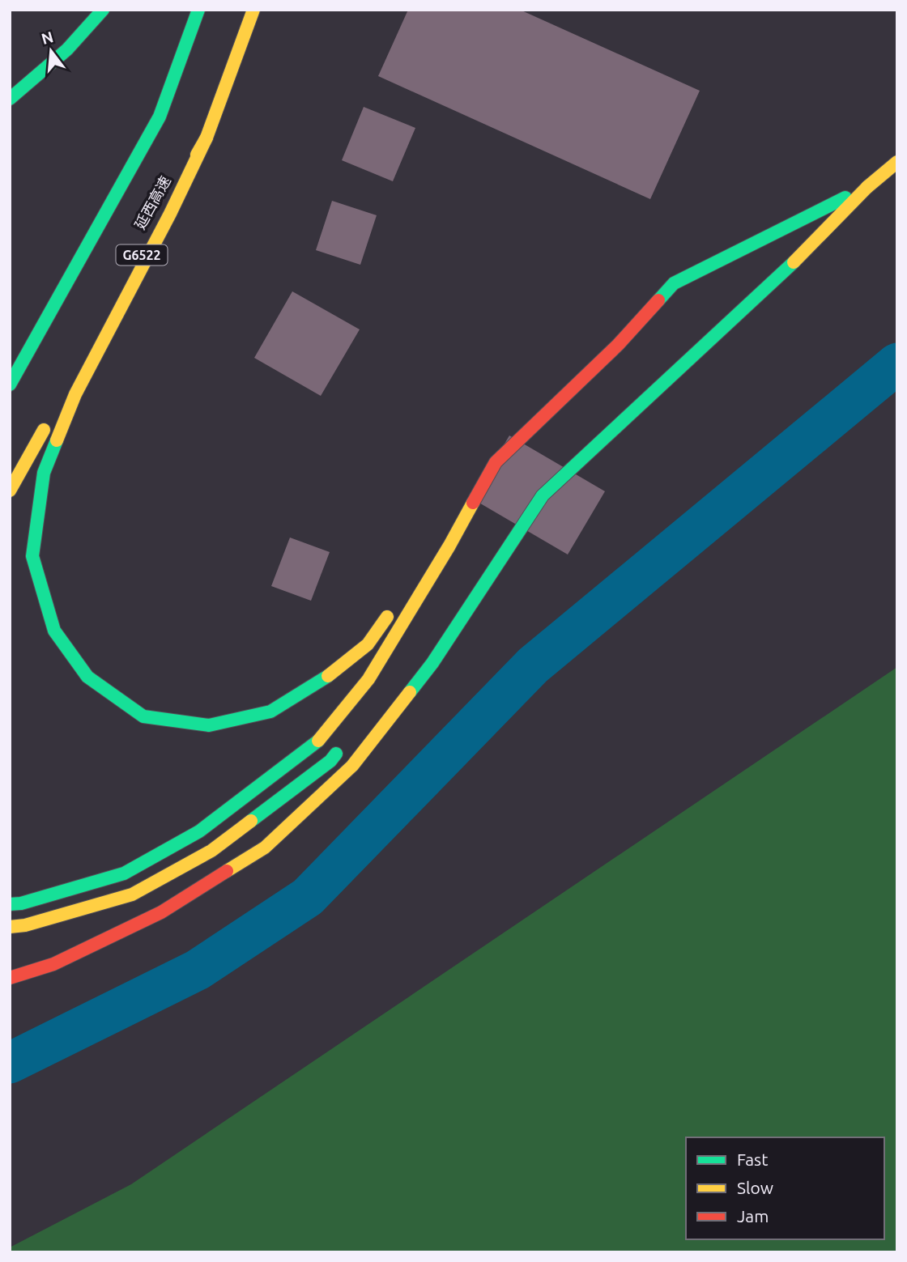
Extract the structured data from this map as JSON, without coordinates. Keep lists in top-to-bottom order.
{
  "streets": {
    "main road": ["延西高速", "G6522"]
  },
  "legend": ["Fast", "Slow", "Jam"],
  "north": "top"
}
